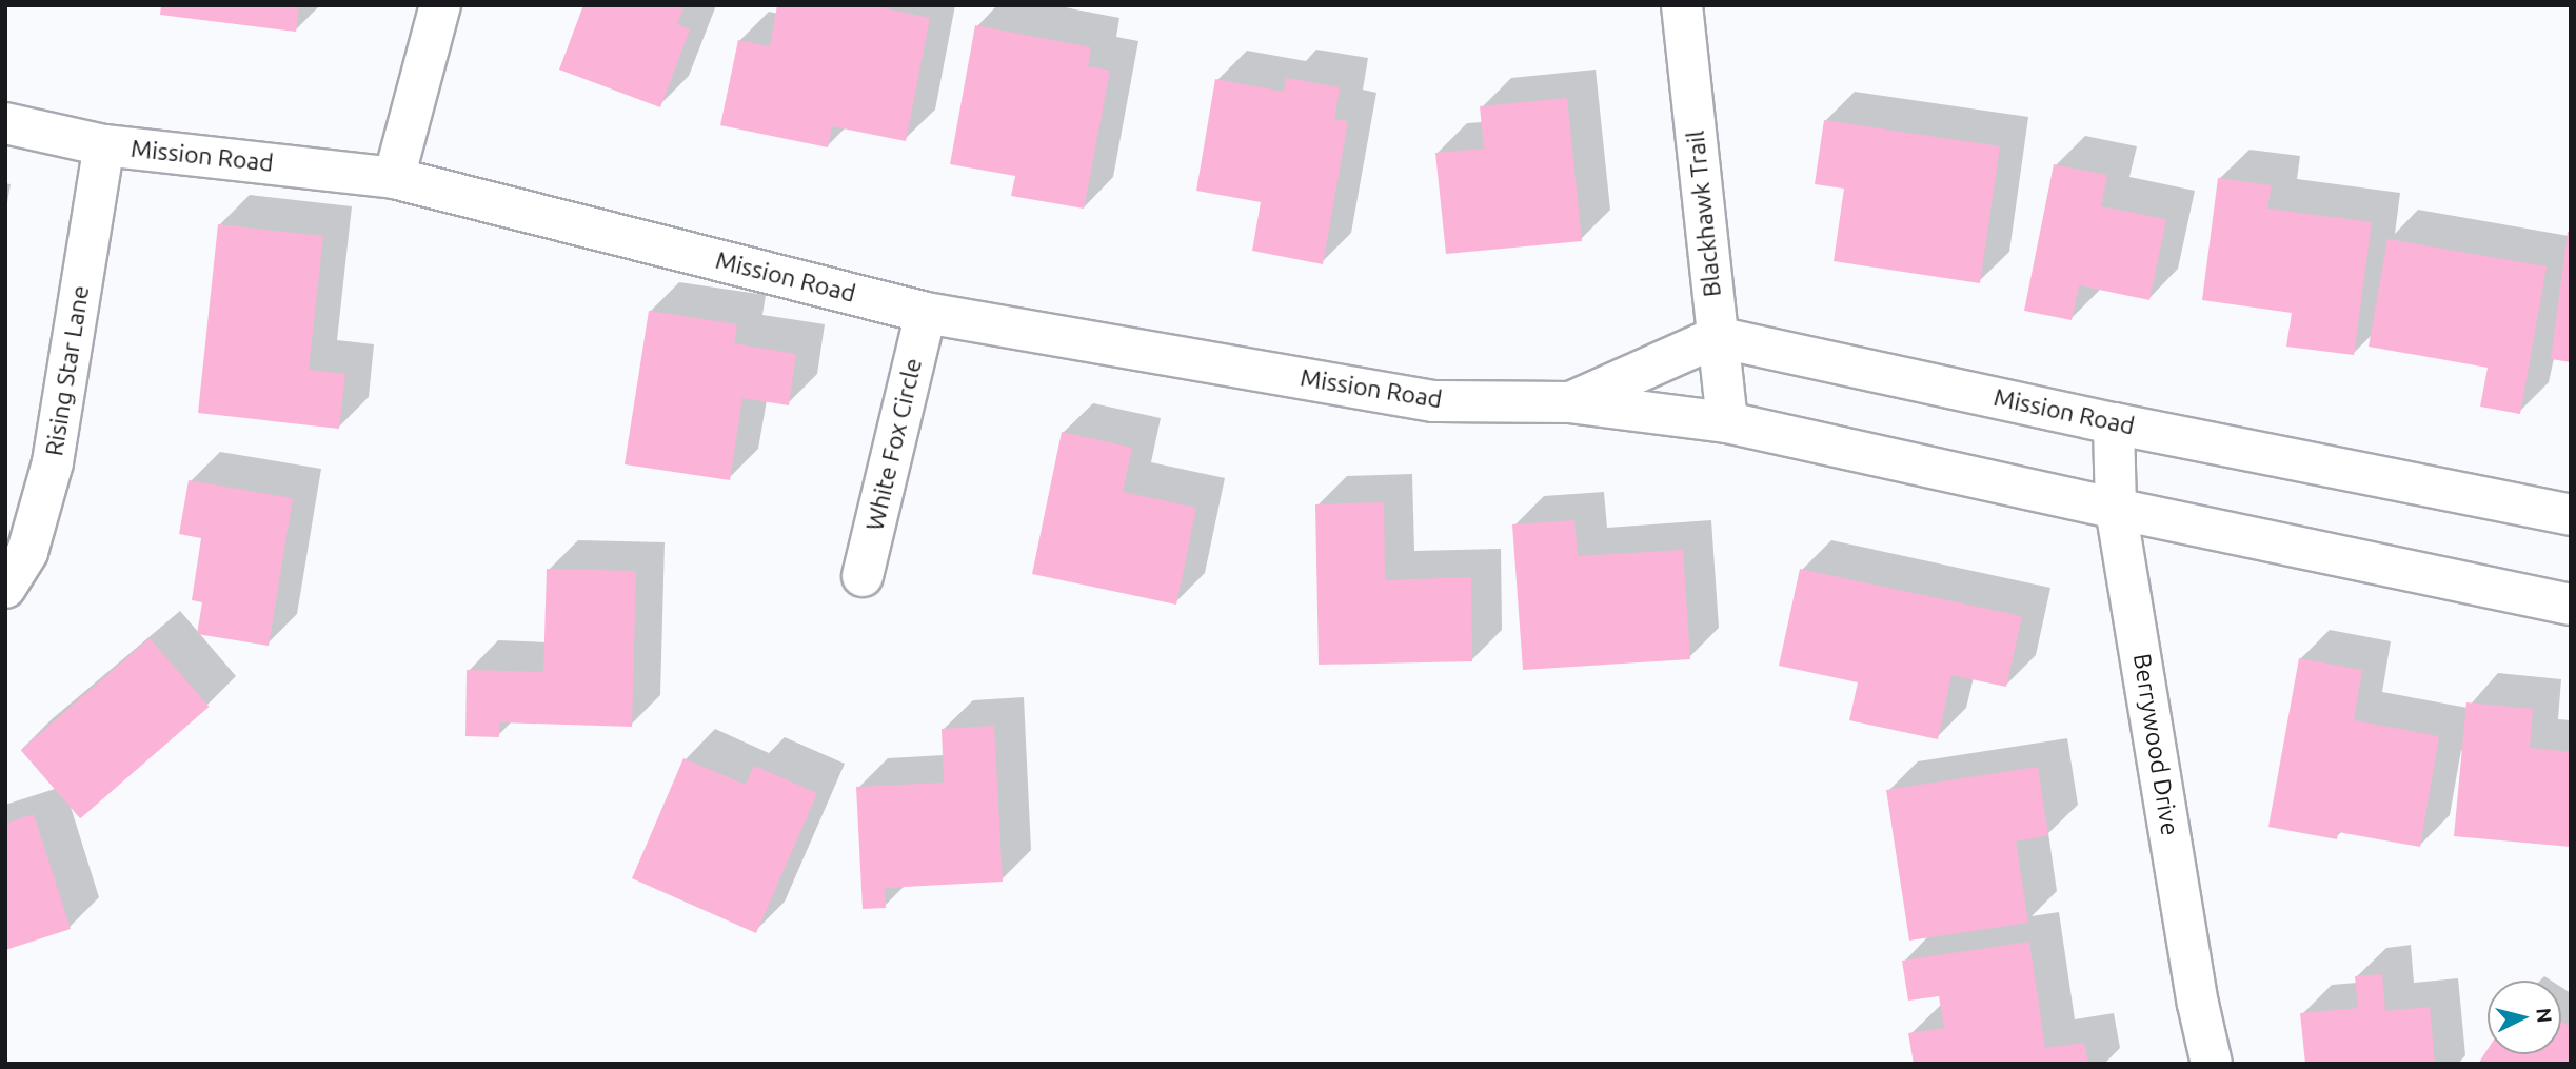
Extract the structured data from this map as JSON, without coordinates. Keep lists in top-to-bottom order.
{
  "streets": {
    "street": [
      "Mission Road",
      "Blackhawk Trail",
      "Rising Star Lane",
      "White Fox Circle",
      "Berrywood Drive"
    ]
  },
  "crossings": [
    ["Mission Road", "Blackhawk Trail"],
    ["Mission Road", "Rising Star Lane"],
    ["Mission Road", "White Fox Circle"],
    ["Mission Road", "Berrywood Drive"]
  ],
  "north": "right"
}
